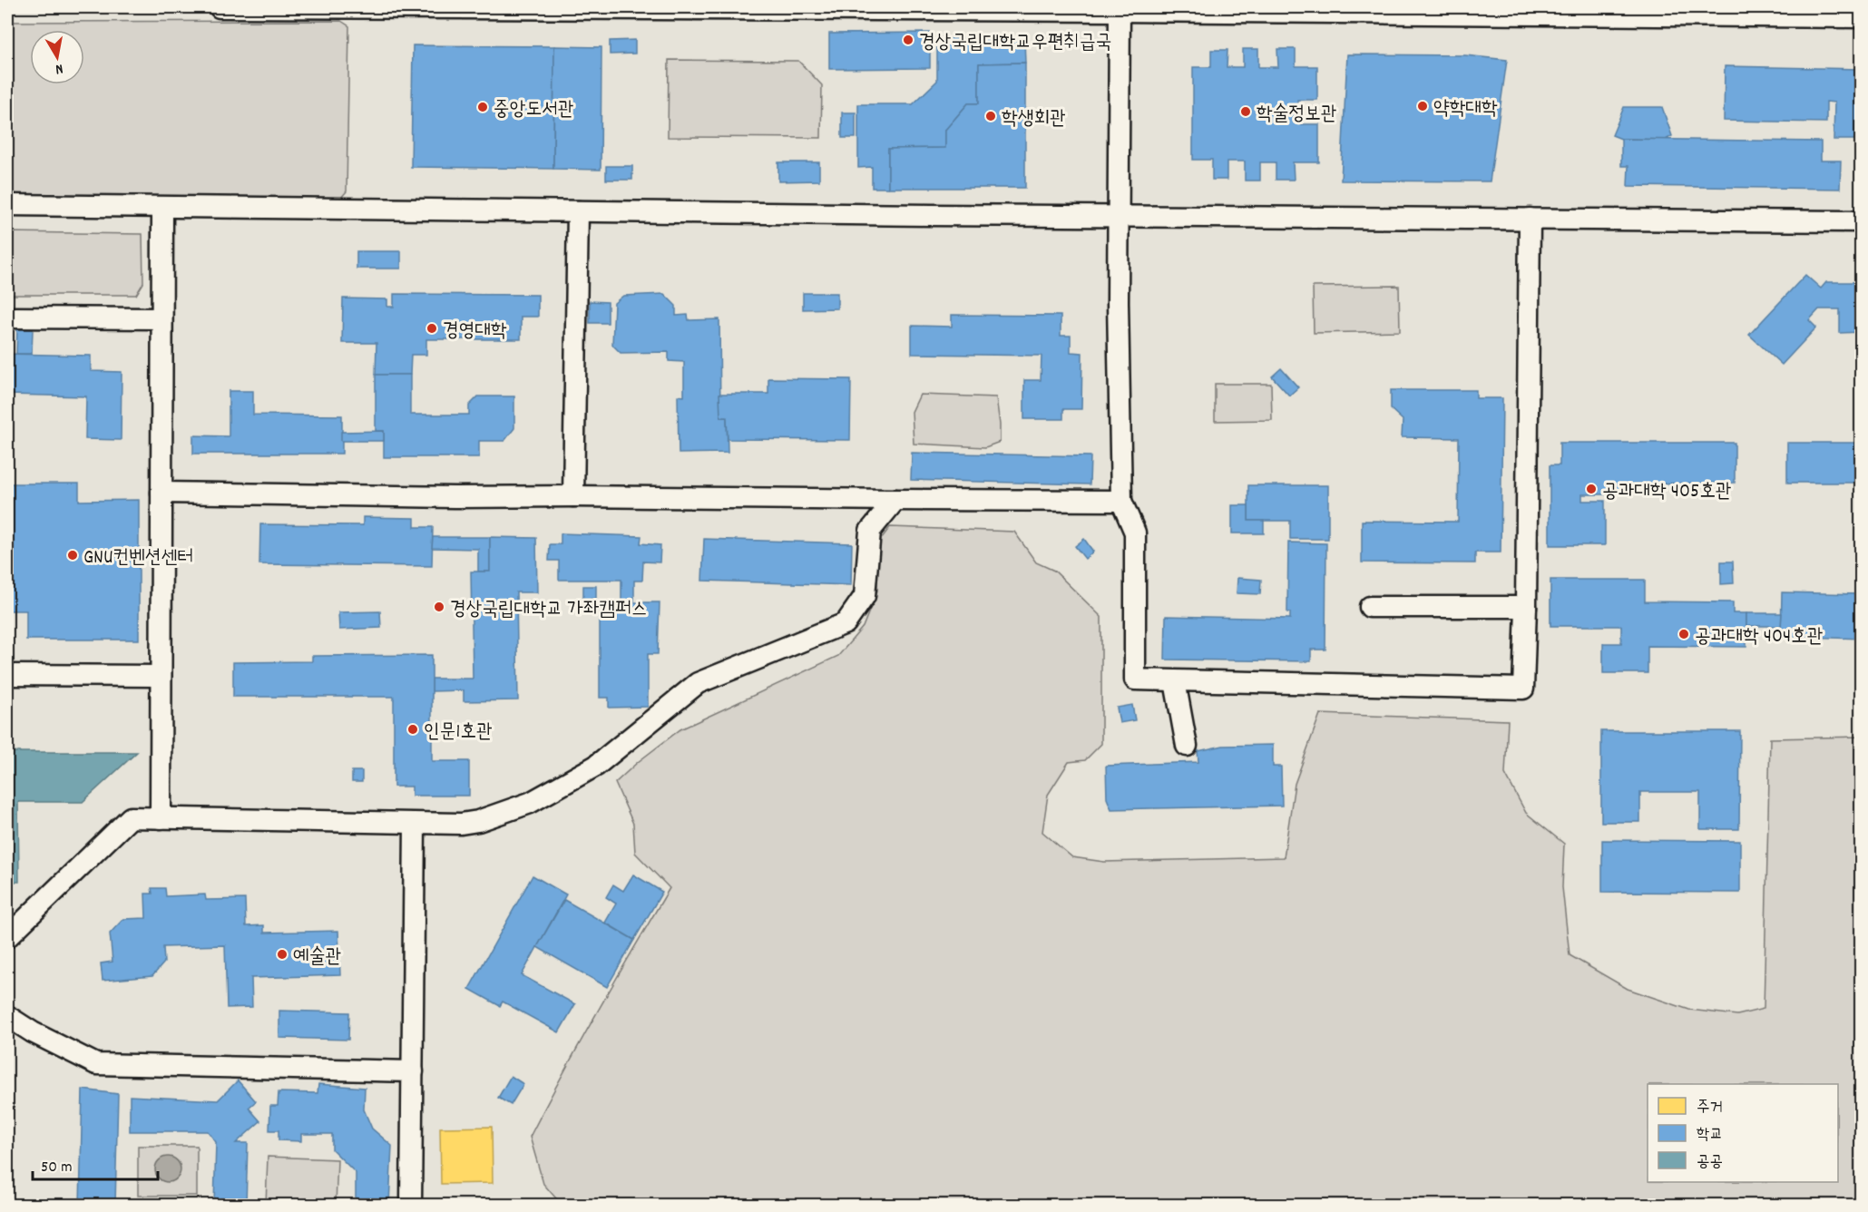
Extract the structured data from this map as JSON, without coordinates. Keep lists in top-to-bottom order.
{
  "places": [
    "경상국립대학교우편취급국",
    "약학대학",
    "중앙도서관",
    "학술정보관",
    "학생회관",
    "경영대학",
    "공과대학 405호관",
    "GNU컨벤션센터",
    "경상국립대학교 가좌캠퍼스",
    "공과대학 404호관",
    "인문1호관",
    "예술관"
  ],
  "legend": ["주거", "학교", "공공"],
  "scale_bar": "50 m",
  "north": "bottom"
}
